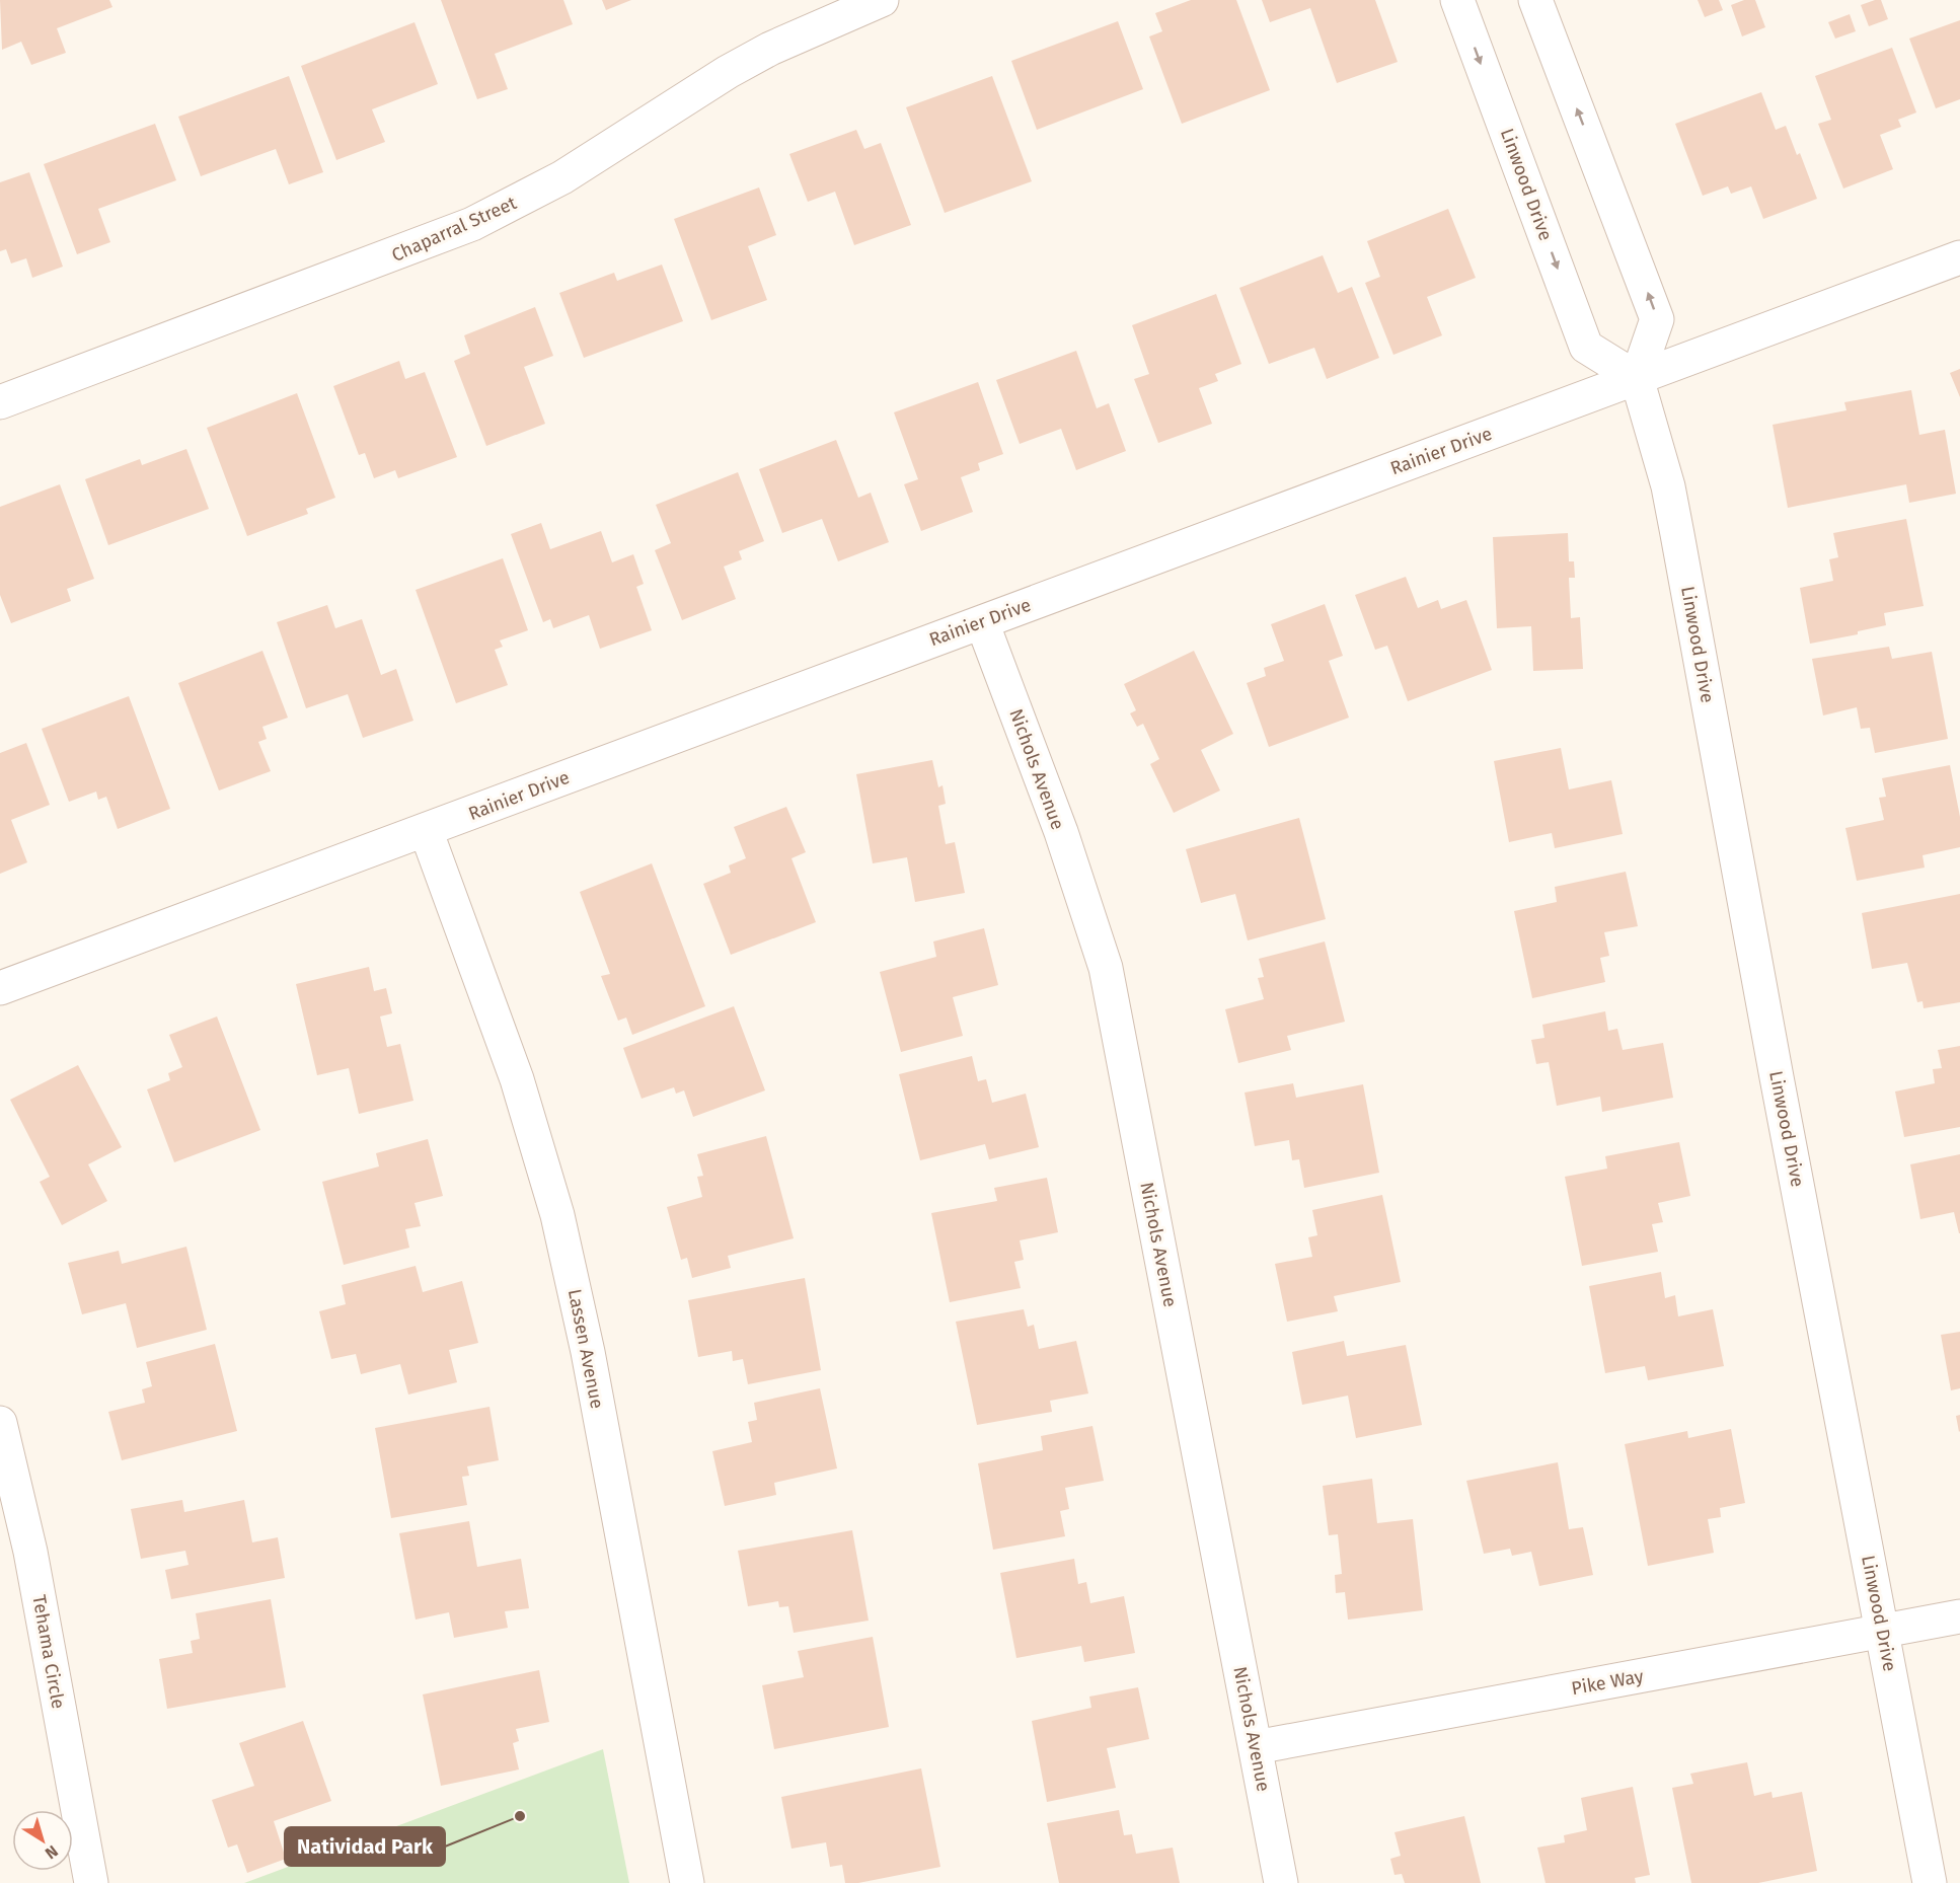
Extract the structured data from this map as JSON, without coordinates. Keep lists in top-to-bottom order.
{
  "streets": {
    "street": [
      "Linwood Drive",
      "Chaparral Street",
      "Rainier Drive",
      "Nichols Avenue",
      "Lassen Avenue",
      "Tehama Circle",
      "Pike Way"
    ]
  },
  "crossings": [
    ["Linwood Drive", "Rainier Drive"],
    ["Linwood Drive", "Pike Way"],
    ["Rainier Drive", "Nichols Avenue"],
    ["Rainier Drive", "Lassen Avenue"],
    ["Nichols Avenue", "Pike Way"]
  ],
  "places": ["Natividad Park"],
  "north": "bottom right"
}
